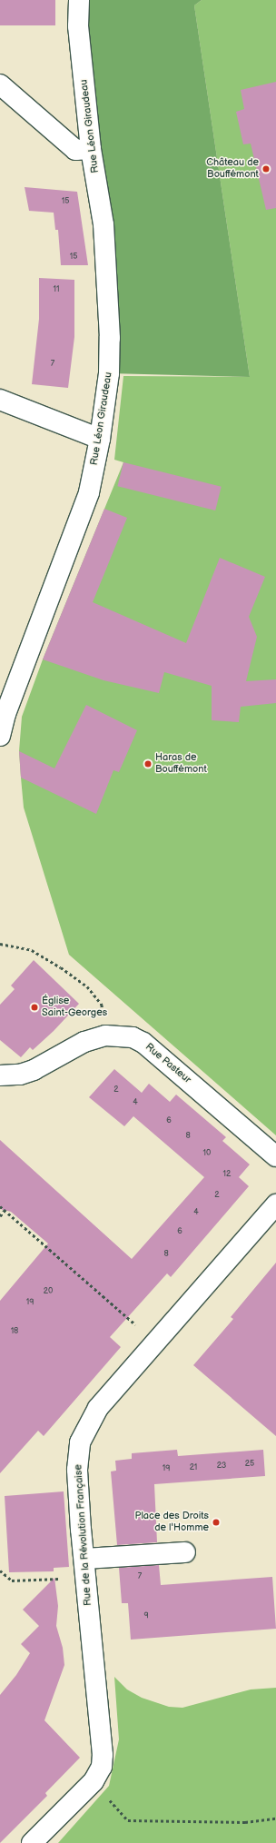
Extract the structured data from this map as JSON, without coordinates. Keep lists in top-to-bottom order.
{
  "streets": {
    "street": ["Rue Léon Giraudeau", "Rue Pasteur", "Rue de la Révolution Française"]
  },
  "places": [
    "Château de Bouffémont",
    "Haras de Bouffémont",
    "Église Saint-Georges",
    "Place des Droits de l'Homme"
  ],
  "house_numbers": [
    "15",
    "15",
    "11",
    "7",
    "2",
    "4",
    "6",
    "8",
    "10",
    "12",
    "2",
    "4",
    "6",
    "8",
    "20",
    "19",
    "18",
    "25",
    "23",
    "21",
    "19",
    "7",
    "9"
  ]
}
